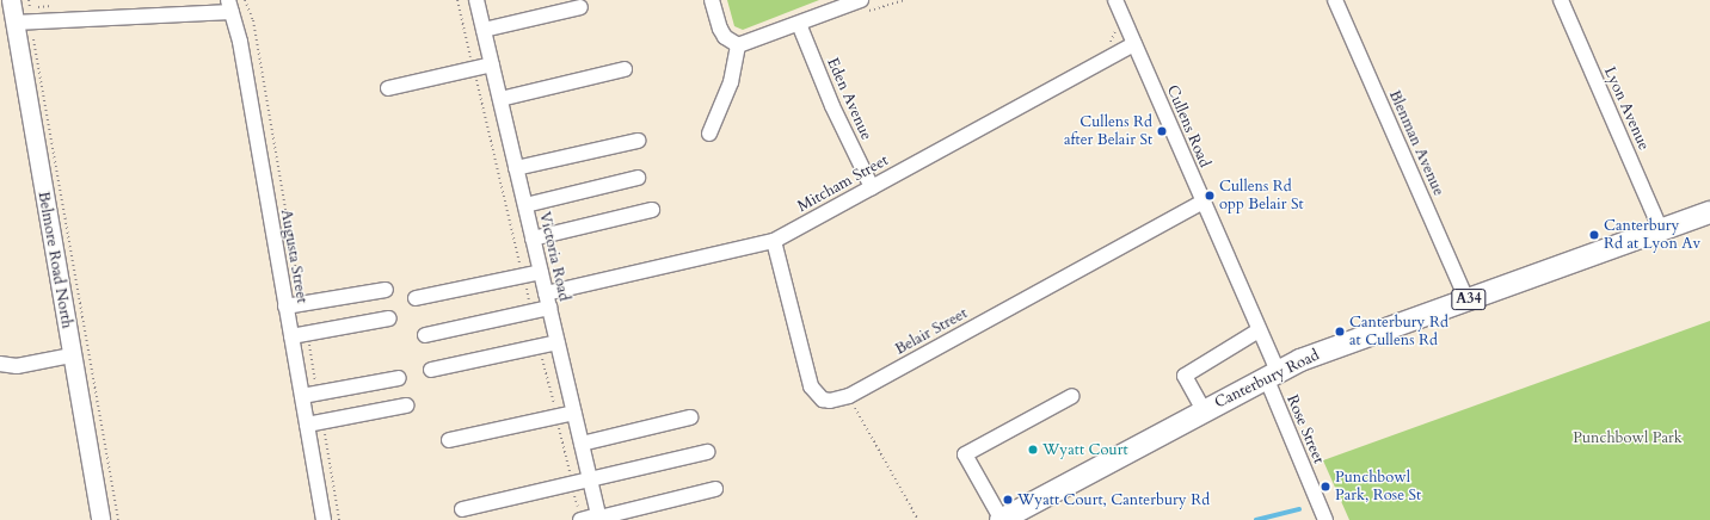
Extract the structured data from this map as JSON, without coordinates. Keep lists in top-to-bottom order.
{
  "streets": {
    "highway": ["A34", "Canterbury Road"],
    "main road": ["Belmore Road North"],
    "street": [
      "Eden Avenue",
      "Lyon Avenue",
      "Cullens Road",
      "Blenman Avenue",
      "Mitcham Street",
      "Augusta Street",
      "Victoria Road",
      "Belair Street",
      "Rose Street"
    ]
  },
  "crossings": [
    ["Eden Avenue", "Mitcham Street"],
    ["Lyon Avenue", "Canterbury Road"],
    ["Cullens Road", "Mitcham Street"],
    ["Cullens Road", "Belair Street"],
    ["Cullens Road", "Canterbury Road"],
    ["Cullens Road", "Rose Street"],
    ["Blenman Avenue", "Canterbury Road"],
    ["Mitcham Street", "Victoria Road"],
    ["Mitcham Street", "Belair Street"],
    ["Canterbury Road", "Rose Street"]
  ],
  "parks": ["Punchbowl Park"],
  "places": [
    "Cullens Rd after Belair St",
    "Cullens Rd opp Belair St",
    "Canterbury Rd at Lyon Av",
    "Canterbury Rd at Cullens Rd",
    "Wyatt Court",
    "Punchbowl Park, Rose St",
    "Wyatt Court, Canterbury Rd"
  ]
}
